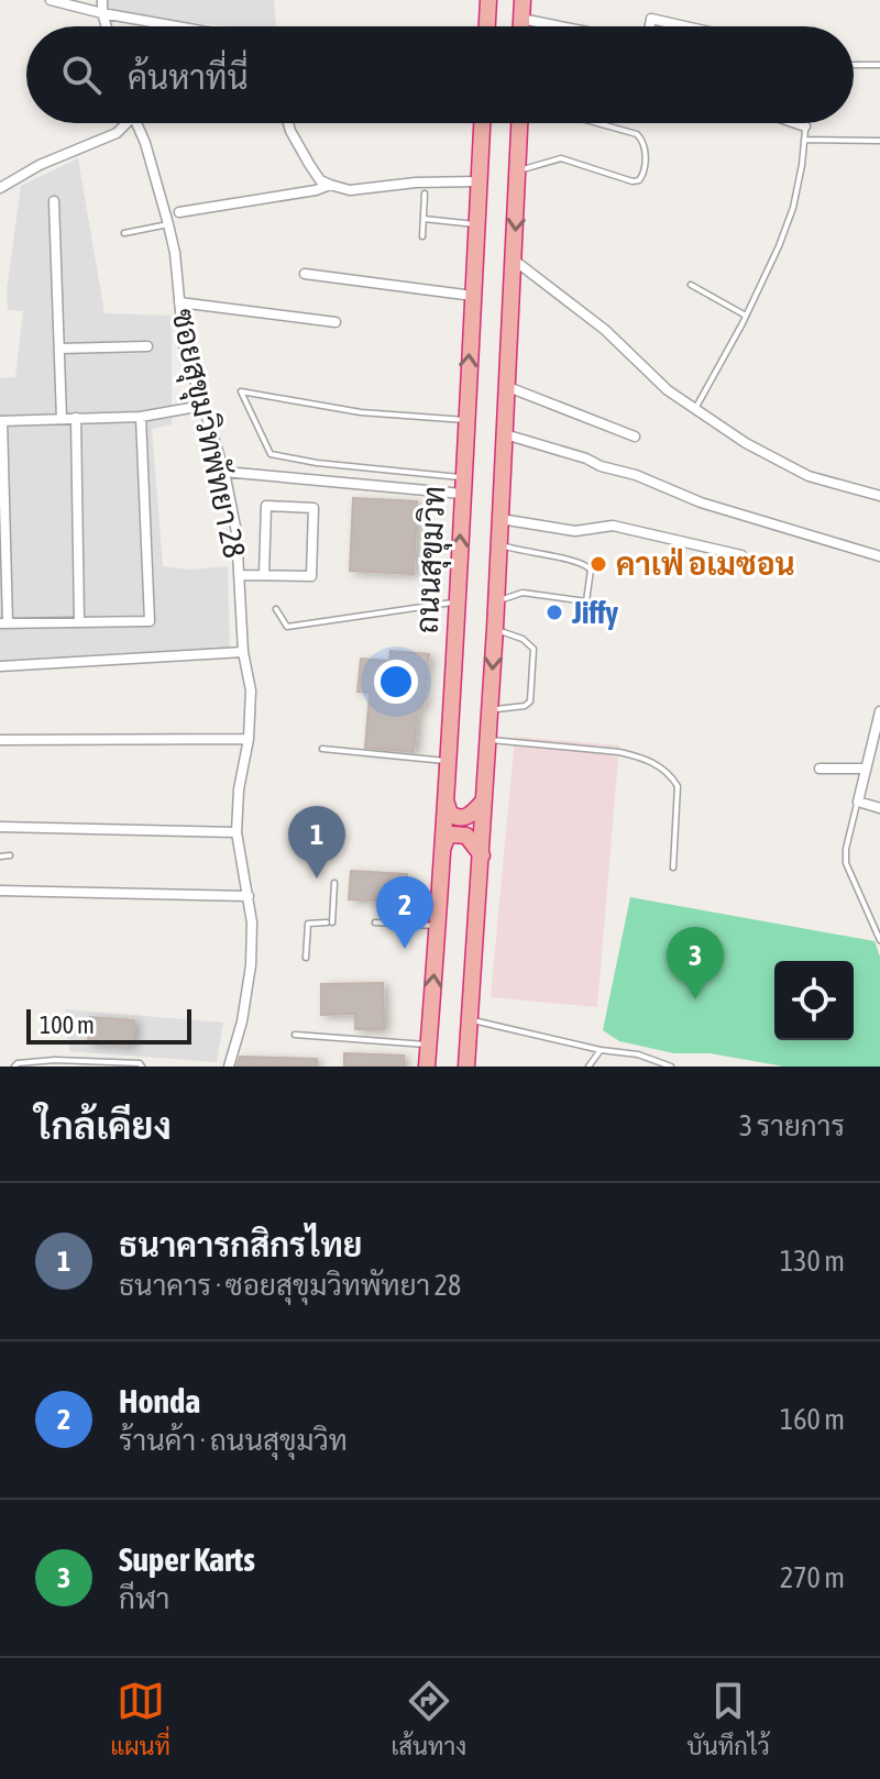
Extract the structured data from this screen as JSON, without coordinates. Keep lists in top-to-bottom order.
{
  "streets": {
    "highway": ["ถนนสุขุมวิท"],
    "street": ["ซอยสุขุมวิทพัทยา 28"]
  },
  "places": ["คาเฟ่ อเมซอน", "Jiffy"],
  "scale_bar": "100 m",
  "page": {
    "search": "ค้นหาที่นี่",
    "pins": ["1", "2", "3"],
    "scale": "100 m",
    "heading": ["ใกล้เคียง", "3 รายการ"],
    "list": [
      {
        "mark": "1",
        "name": "ธนาคารกสิกรไทย",
        "note": "ธนาคาร · ซอยสุขุมวิทพัทยา 28",
        "value": "130 m"
      },
      {
        "mark": "2",
        "name": "Honda",
        "note": "ร้านค้า · ถนนสุขุมวิท",
        "value": "160 m"
      },
      {
        "mark": "3",
        "name": "Super Karts",
        "note": "กีฬา",
        "value": "270 m"
      }
    ],
    "nav": ["แผนที่", "เส้นทาง", "บันทึกไว้"]
  }
}
